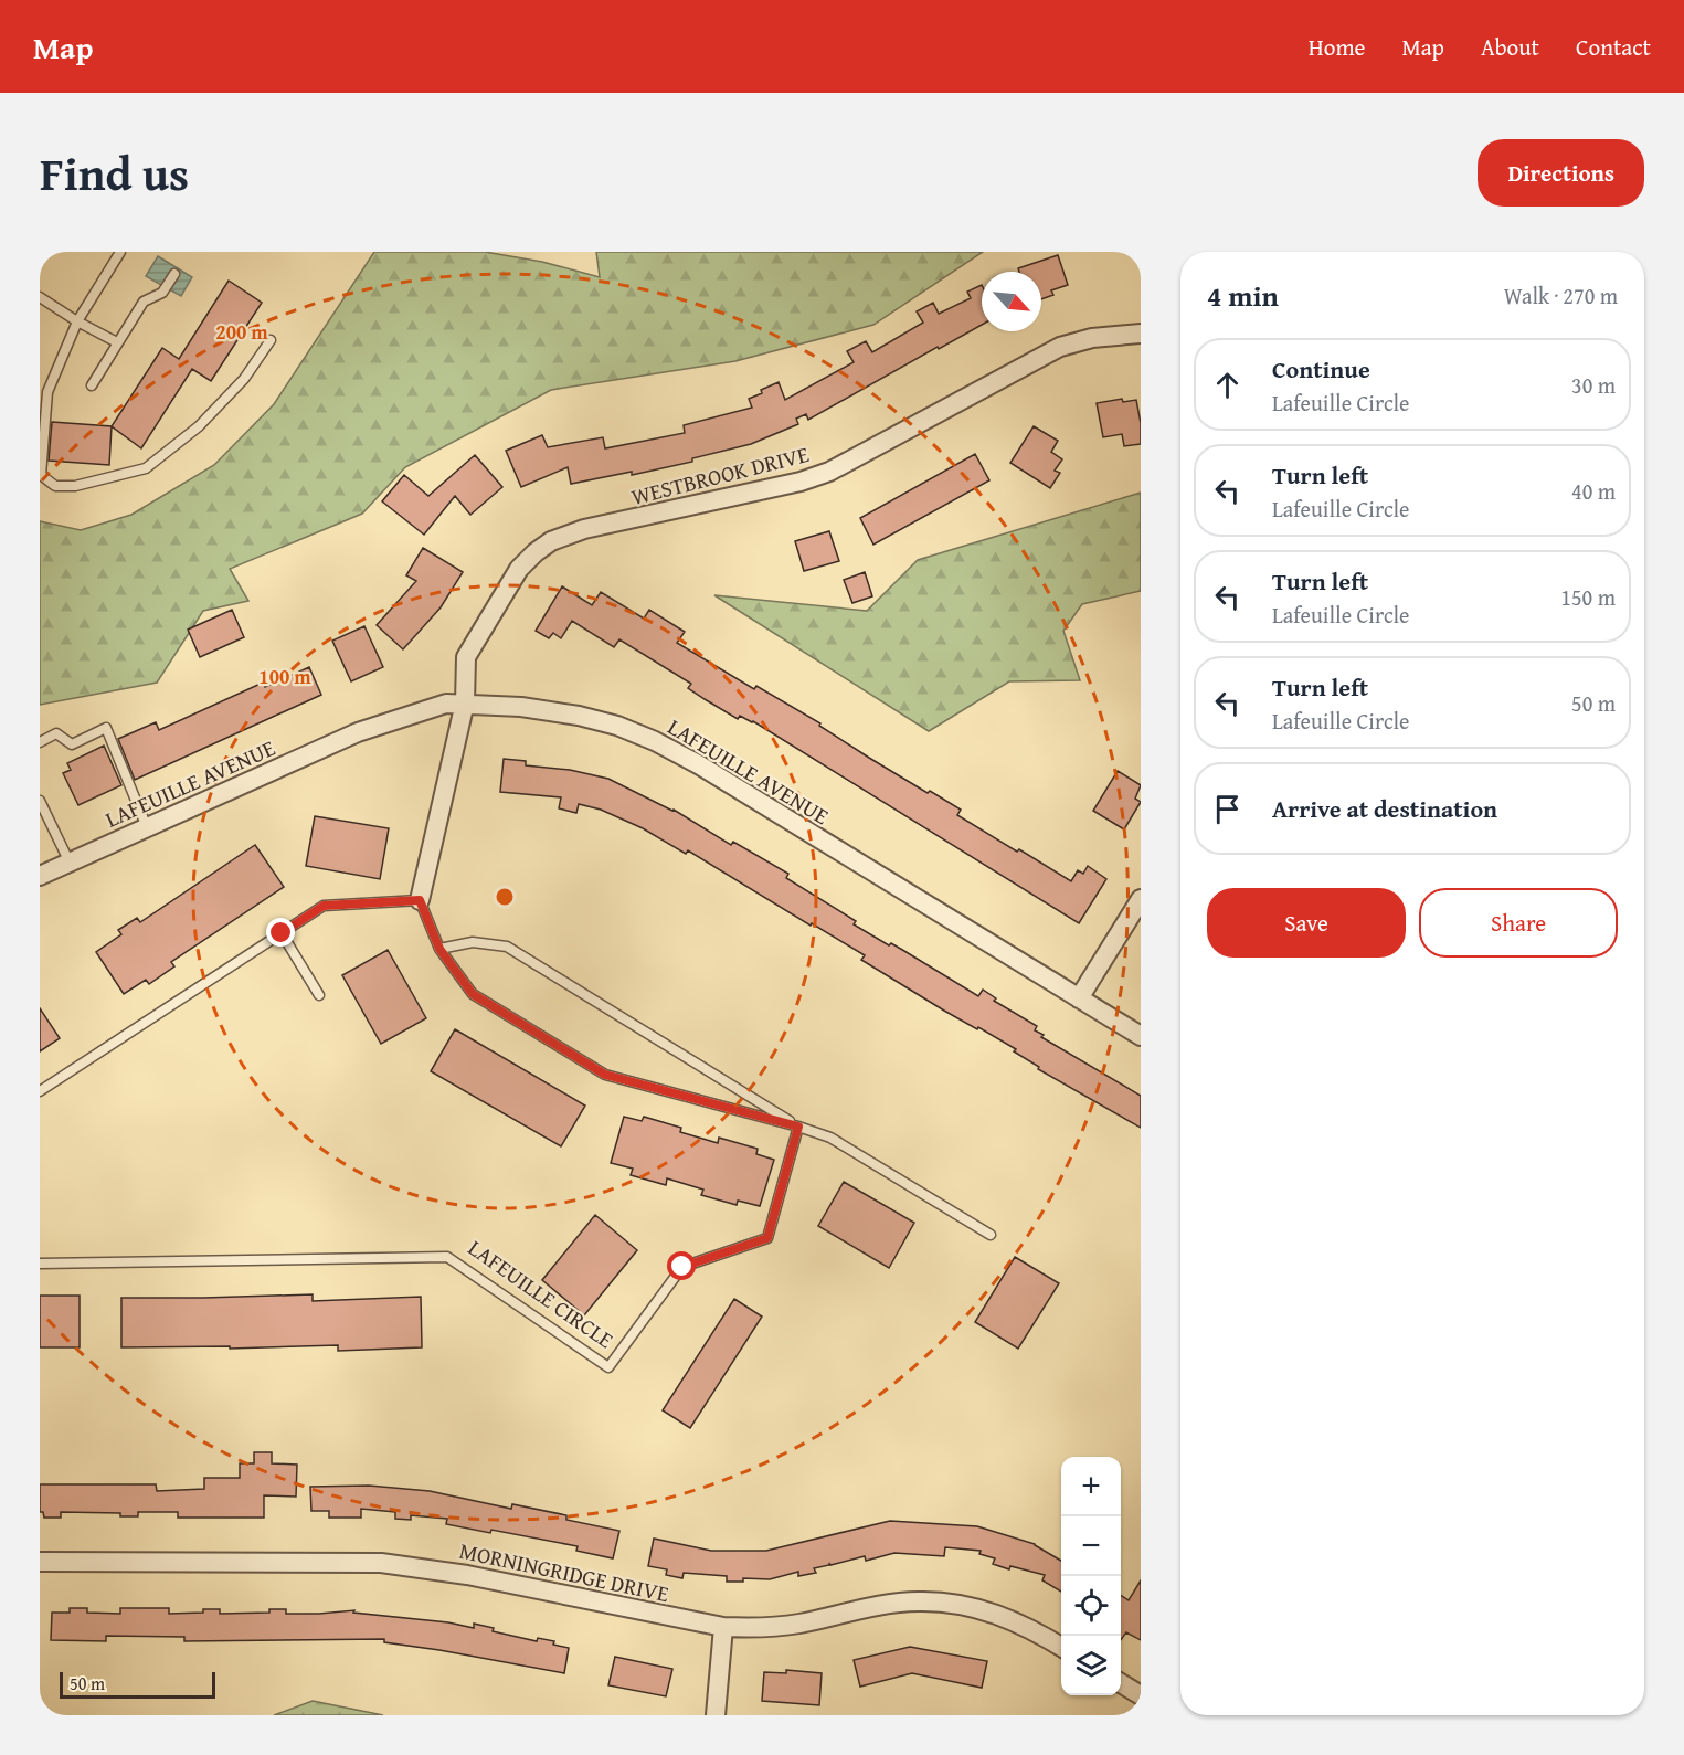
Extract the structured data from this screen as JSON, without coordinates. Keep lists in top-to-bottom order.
{
  "streets": {
    "street": ["WESTBROOK DRIVE", "LAFEUILLE AVENUE", "MORNINGRIDGE DRIVE"],
    "lane": ["LAFEUILLE CIRCLE"]
  },
  "crossings": [
    ["WESTBROOK DRIVE", "LAFEUILLE AVENUE"]
  ],
  "scale_bar": "50 m",
  "north": "bottom right",
  "page": {
    "header": "Map",
    "nav": [
      "Home",
      "Map",
      "About",
      "Contact"
    ],
    "title": "Find us",
    "buttons": [
      "Directions",
      ["Save", "Share"]
    ],
    "heading": ["4 min", "Walk · 270 m"],
    "list": [
      ["Continue", "Lafeuille Circle", "30 m"],
      ["Turn left", "Lafeuille Circle", "40 m"],
      ["Turn left", "Lafeuille Circle", "150 m"],
      ["Turn left", "Lafeuille Circle", "50 m"],
      "Arrive at destination"
    ],
    "map_buttons": ["+", "−"],
    "scale": "50 m"
  },
  "rings": ["200 m", "100 m"]
}
